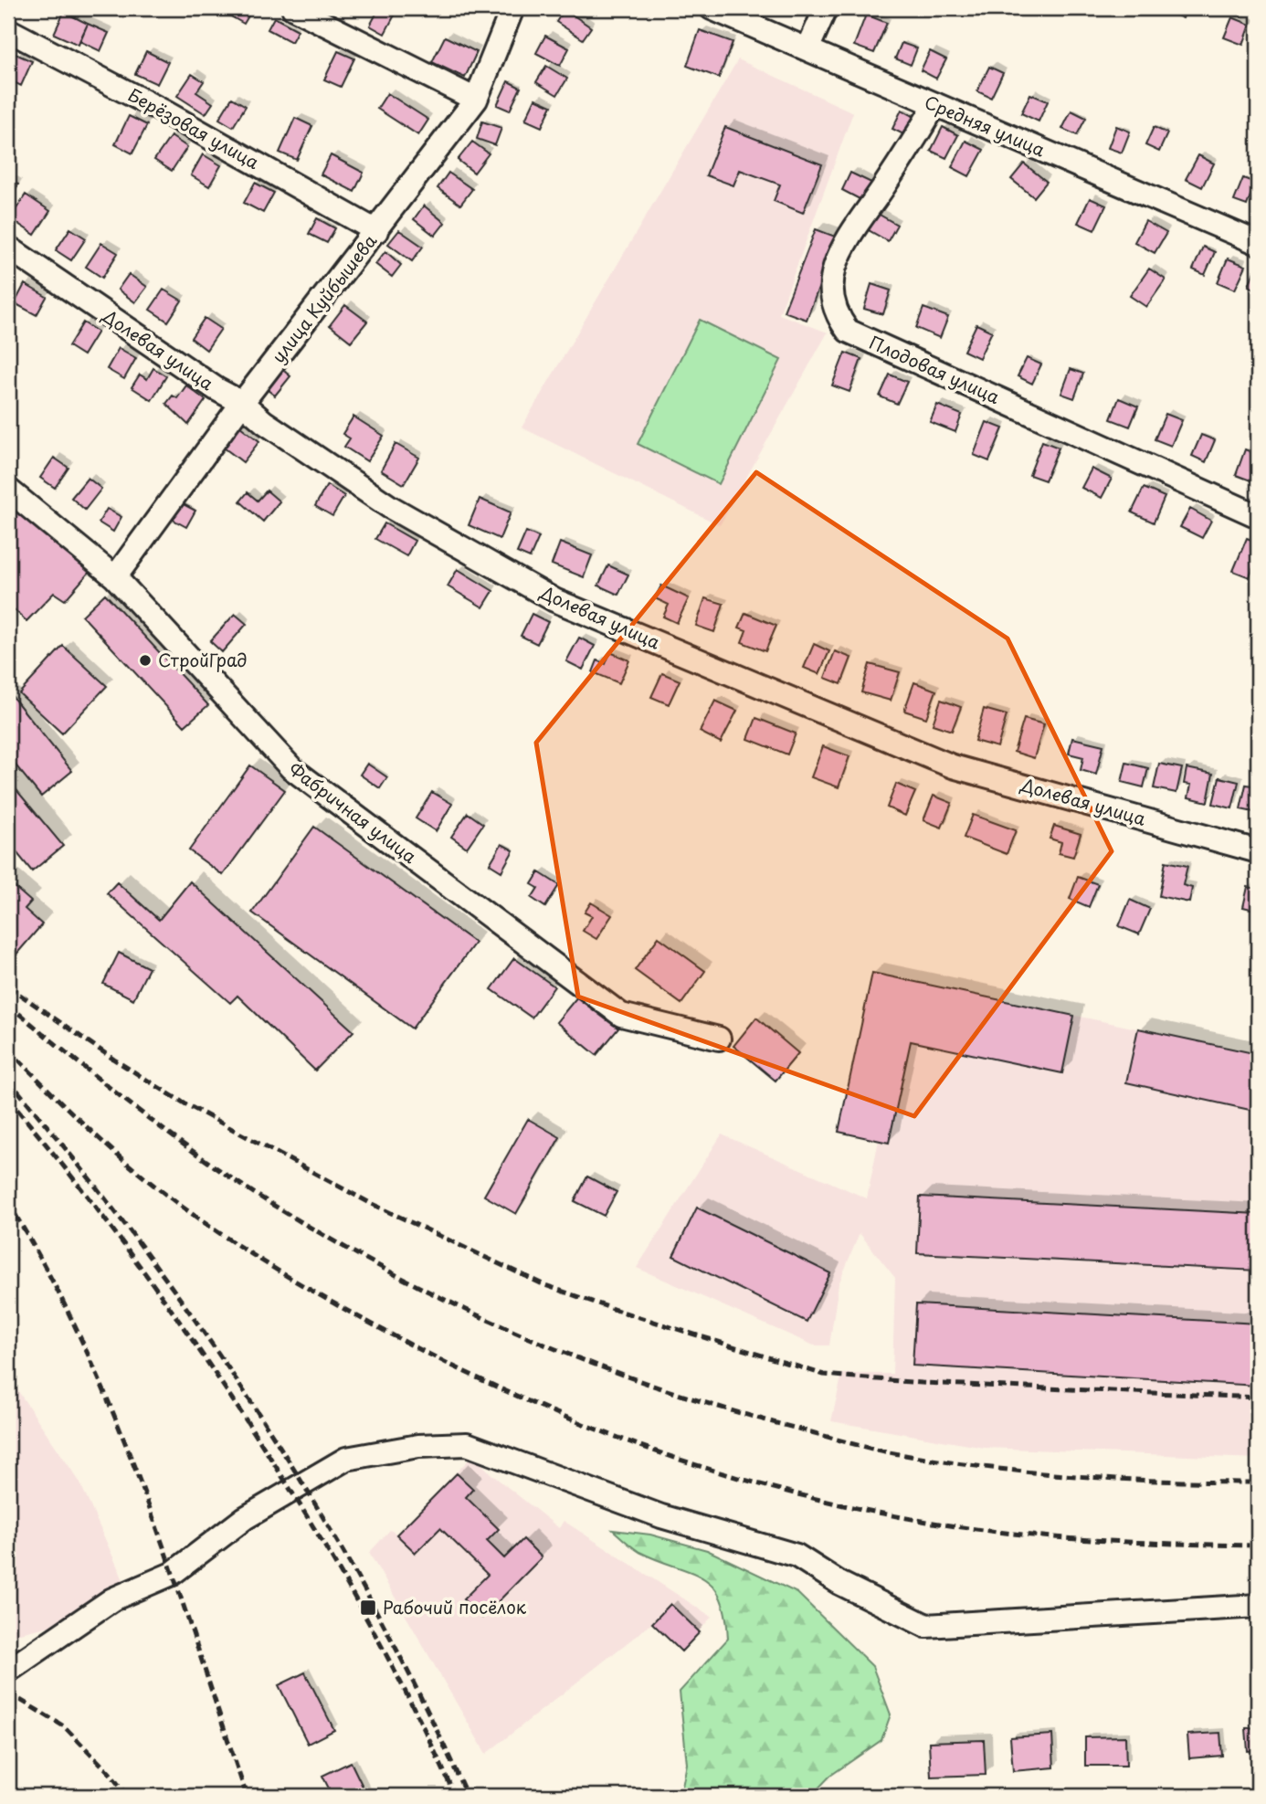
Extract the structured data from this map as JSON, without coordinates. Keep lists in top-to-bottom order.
{
  "streets": {
    "street": [
      "Средняя улица",
      "Берёзовая улица",
      "улица Куйбышева",
      "Долевая улица",
      "Плодовая улица",
      "Фабричная улица"
    ]
  },
  "crossings": [
    ["Средняя улица", "Плодовая улица"],
    ["Берёзовая улица", "улица Куйбышева"],
    ["улица Куйбышева", "Долевая улица"],
    ["улица Куйбышева", "Фабричная улица"]
  ],
  "places": {
    "other": ["СтройГрад"],
    "transit": ["Рабочий посёлок"]
  }
}
